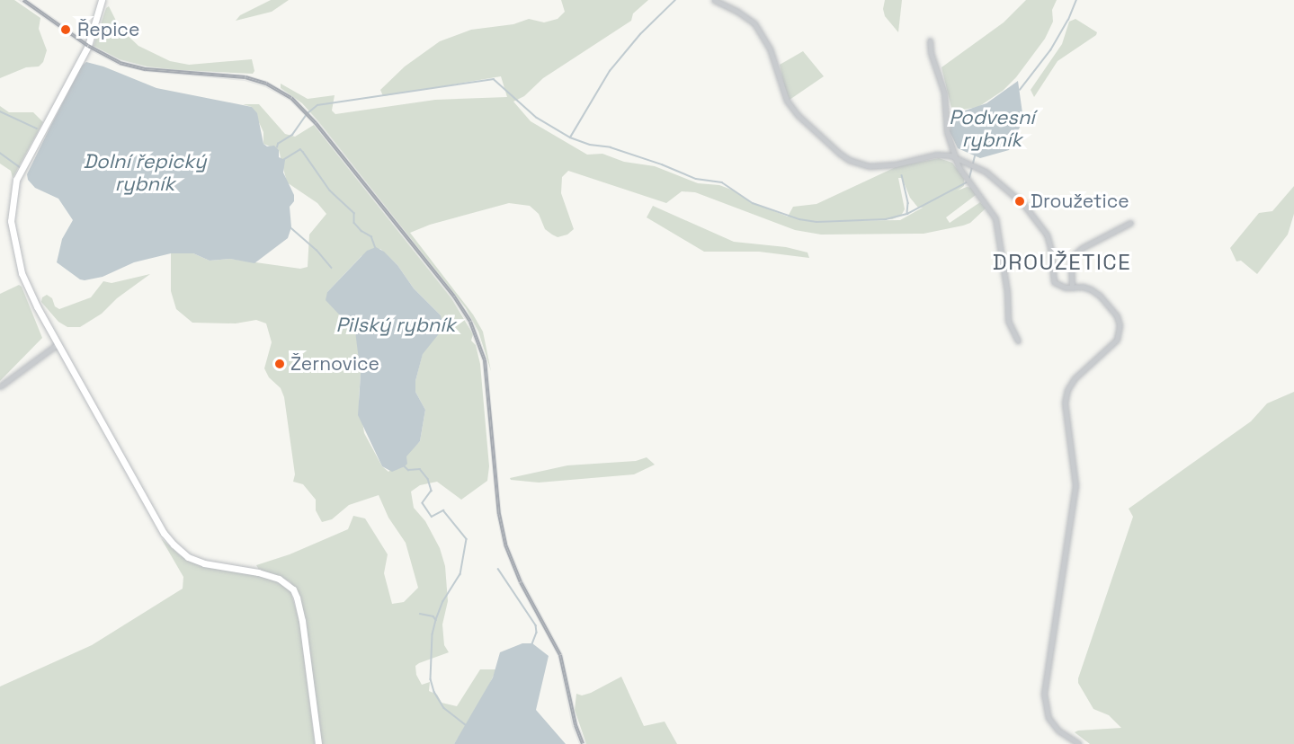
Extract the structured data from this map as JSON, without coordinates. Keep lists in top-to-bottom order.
{
  "districts": ["DROUŽETICE"],
  "water": ["Podvesní rybník", "Dolní řepický rybník", "Pilský rybník"],
  "places": ["Řepice", "Droužetice", "Žernovice"]
}
